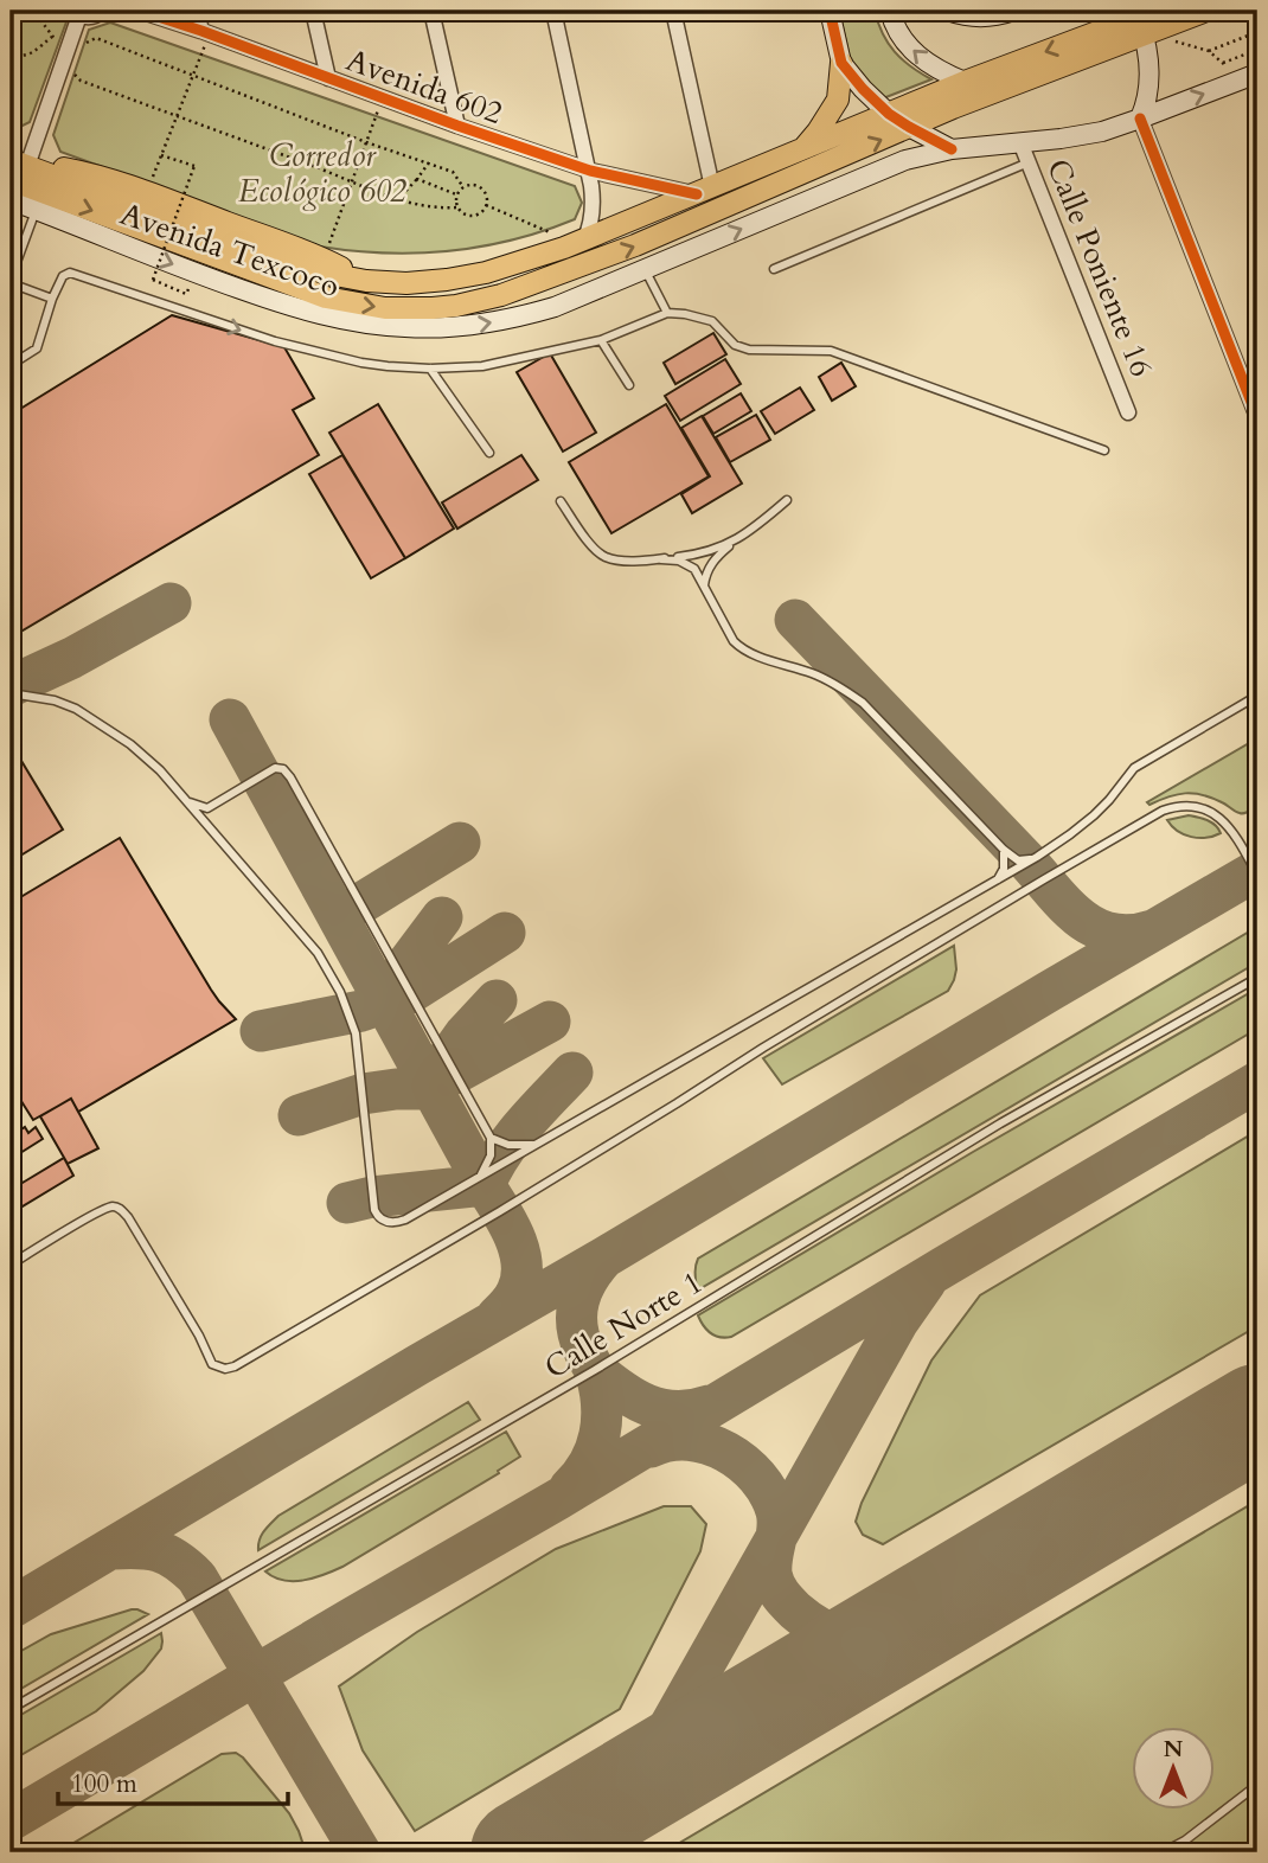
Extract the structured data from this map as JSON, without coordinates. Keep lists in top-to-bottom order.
{
  "streets": {
    "main road": ["Avenida Texcoco"],
    "street": ["Avenida 602", "Calle Poniente 16"],
    "lane": ["Calle Norte 1"]
  },
  "crossings": [
    ["Avenida Texcoco", "Calle Poniente 16"]
  ],
  "parks": ["Corredor Ecológico 602"],
  "scale_bar": "100 m",
  "north": "top"
}
